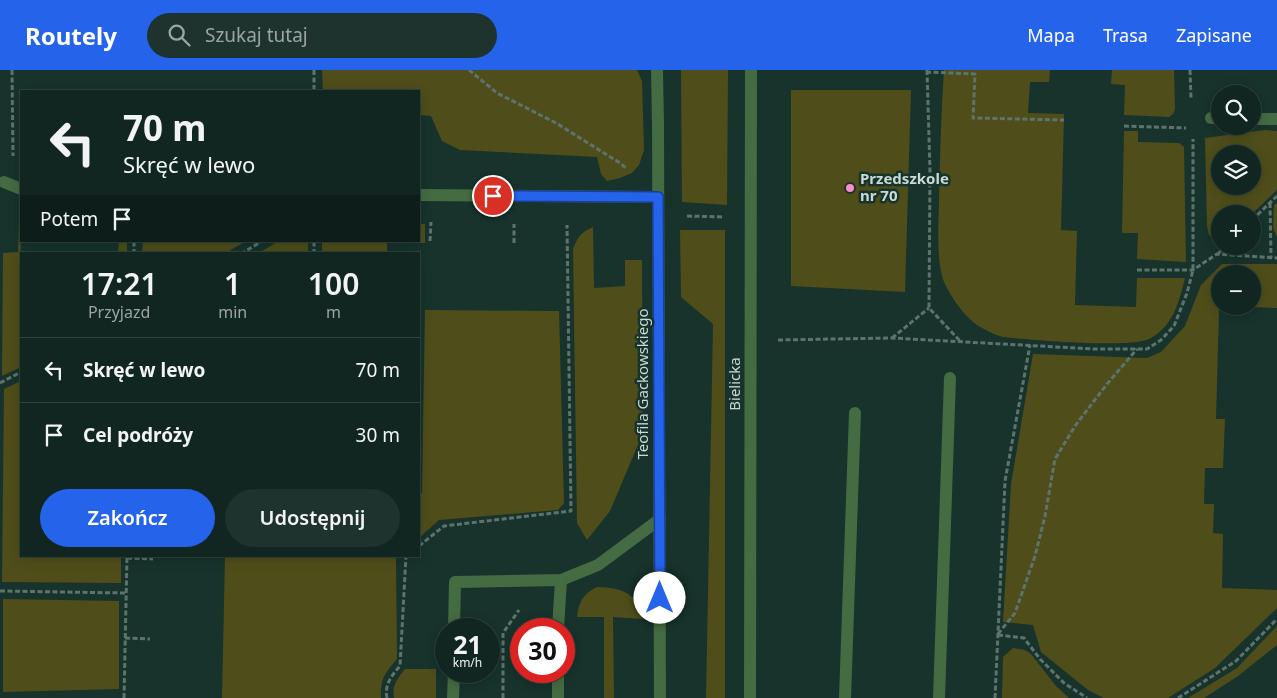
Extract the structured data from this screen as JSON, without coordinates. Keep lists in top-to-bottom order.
{
  "streets": {
    "street": ["Teofila Gackowskiego", "Bielicka"]
  },
  "places": ["Przedszkole nr 70"],
  "page": {
    "header": "Routely",
    "search": "Szukaj tutaj",
    "nav": ["Mapa", "Trasa", "Zapisane"],
    "map_buttons": ["+", "−"],
    "turn": ["70 m", "Skręć w lewo"],
    "then": "Potem",
    "eta": [
      "17:21",
      "Przyjazd",
      "1",
      "min",
      "100",
      "m"
    ],
    "list": [
      {
        "name": "Skręć w lewo",
        "value": "70 m"
      },
      {
        "name": "Cel podróży",
        "value": "30 m"
      }
    ],
    "buttons": ["Zakończ", "Udostępnij"],
    "speed": "21 km/h",
    "limit": "30"
  }
}
